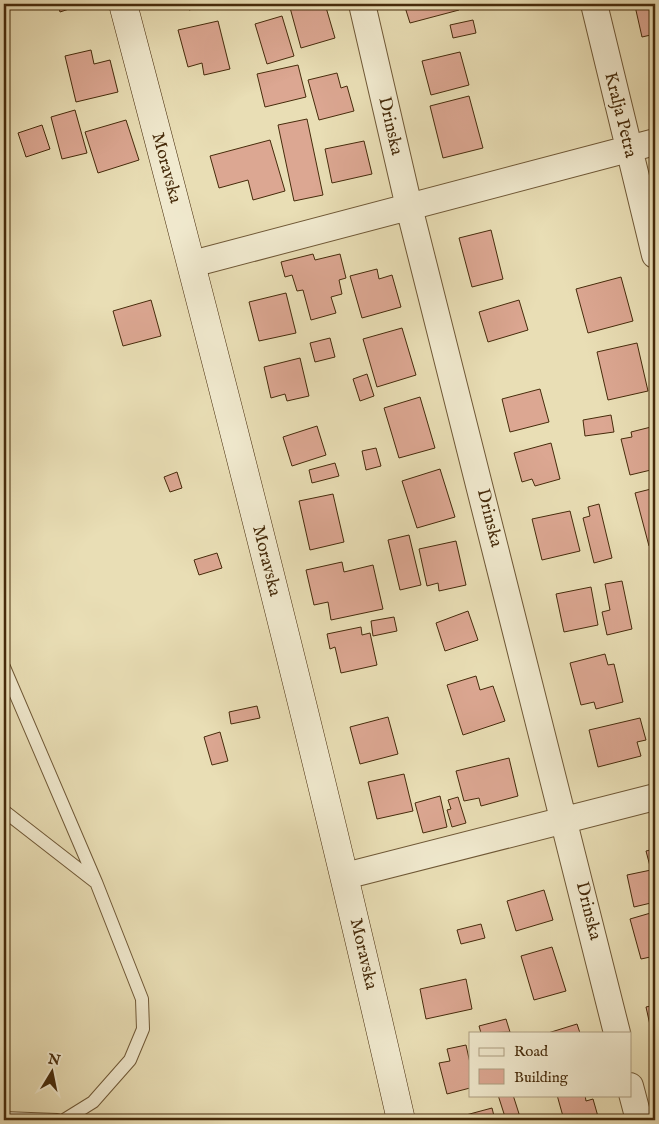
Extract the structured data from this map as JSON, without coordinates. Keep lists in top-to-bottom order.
{
  "streets": {
    "street": ["Kralja Petra", "Drinska", "Moravska"]
  },
  "legend": ["Road", "Building"],
  "north": "top"
}
